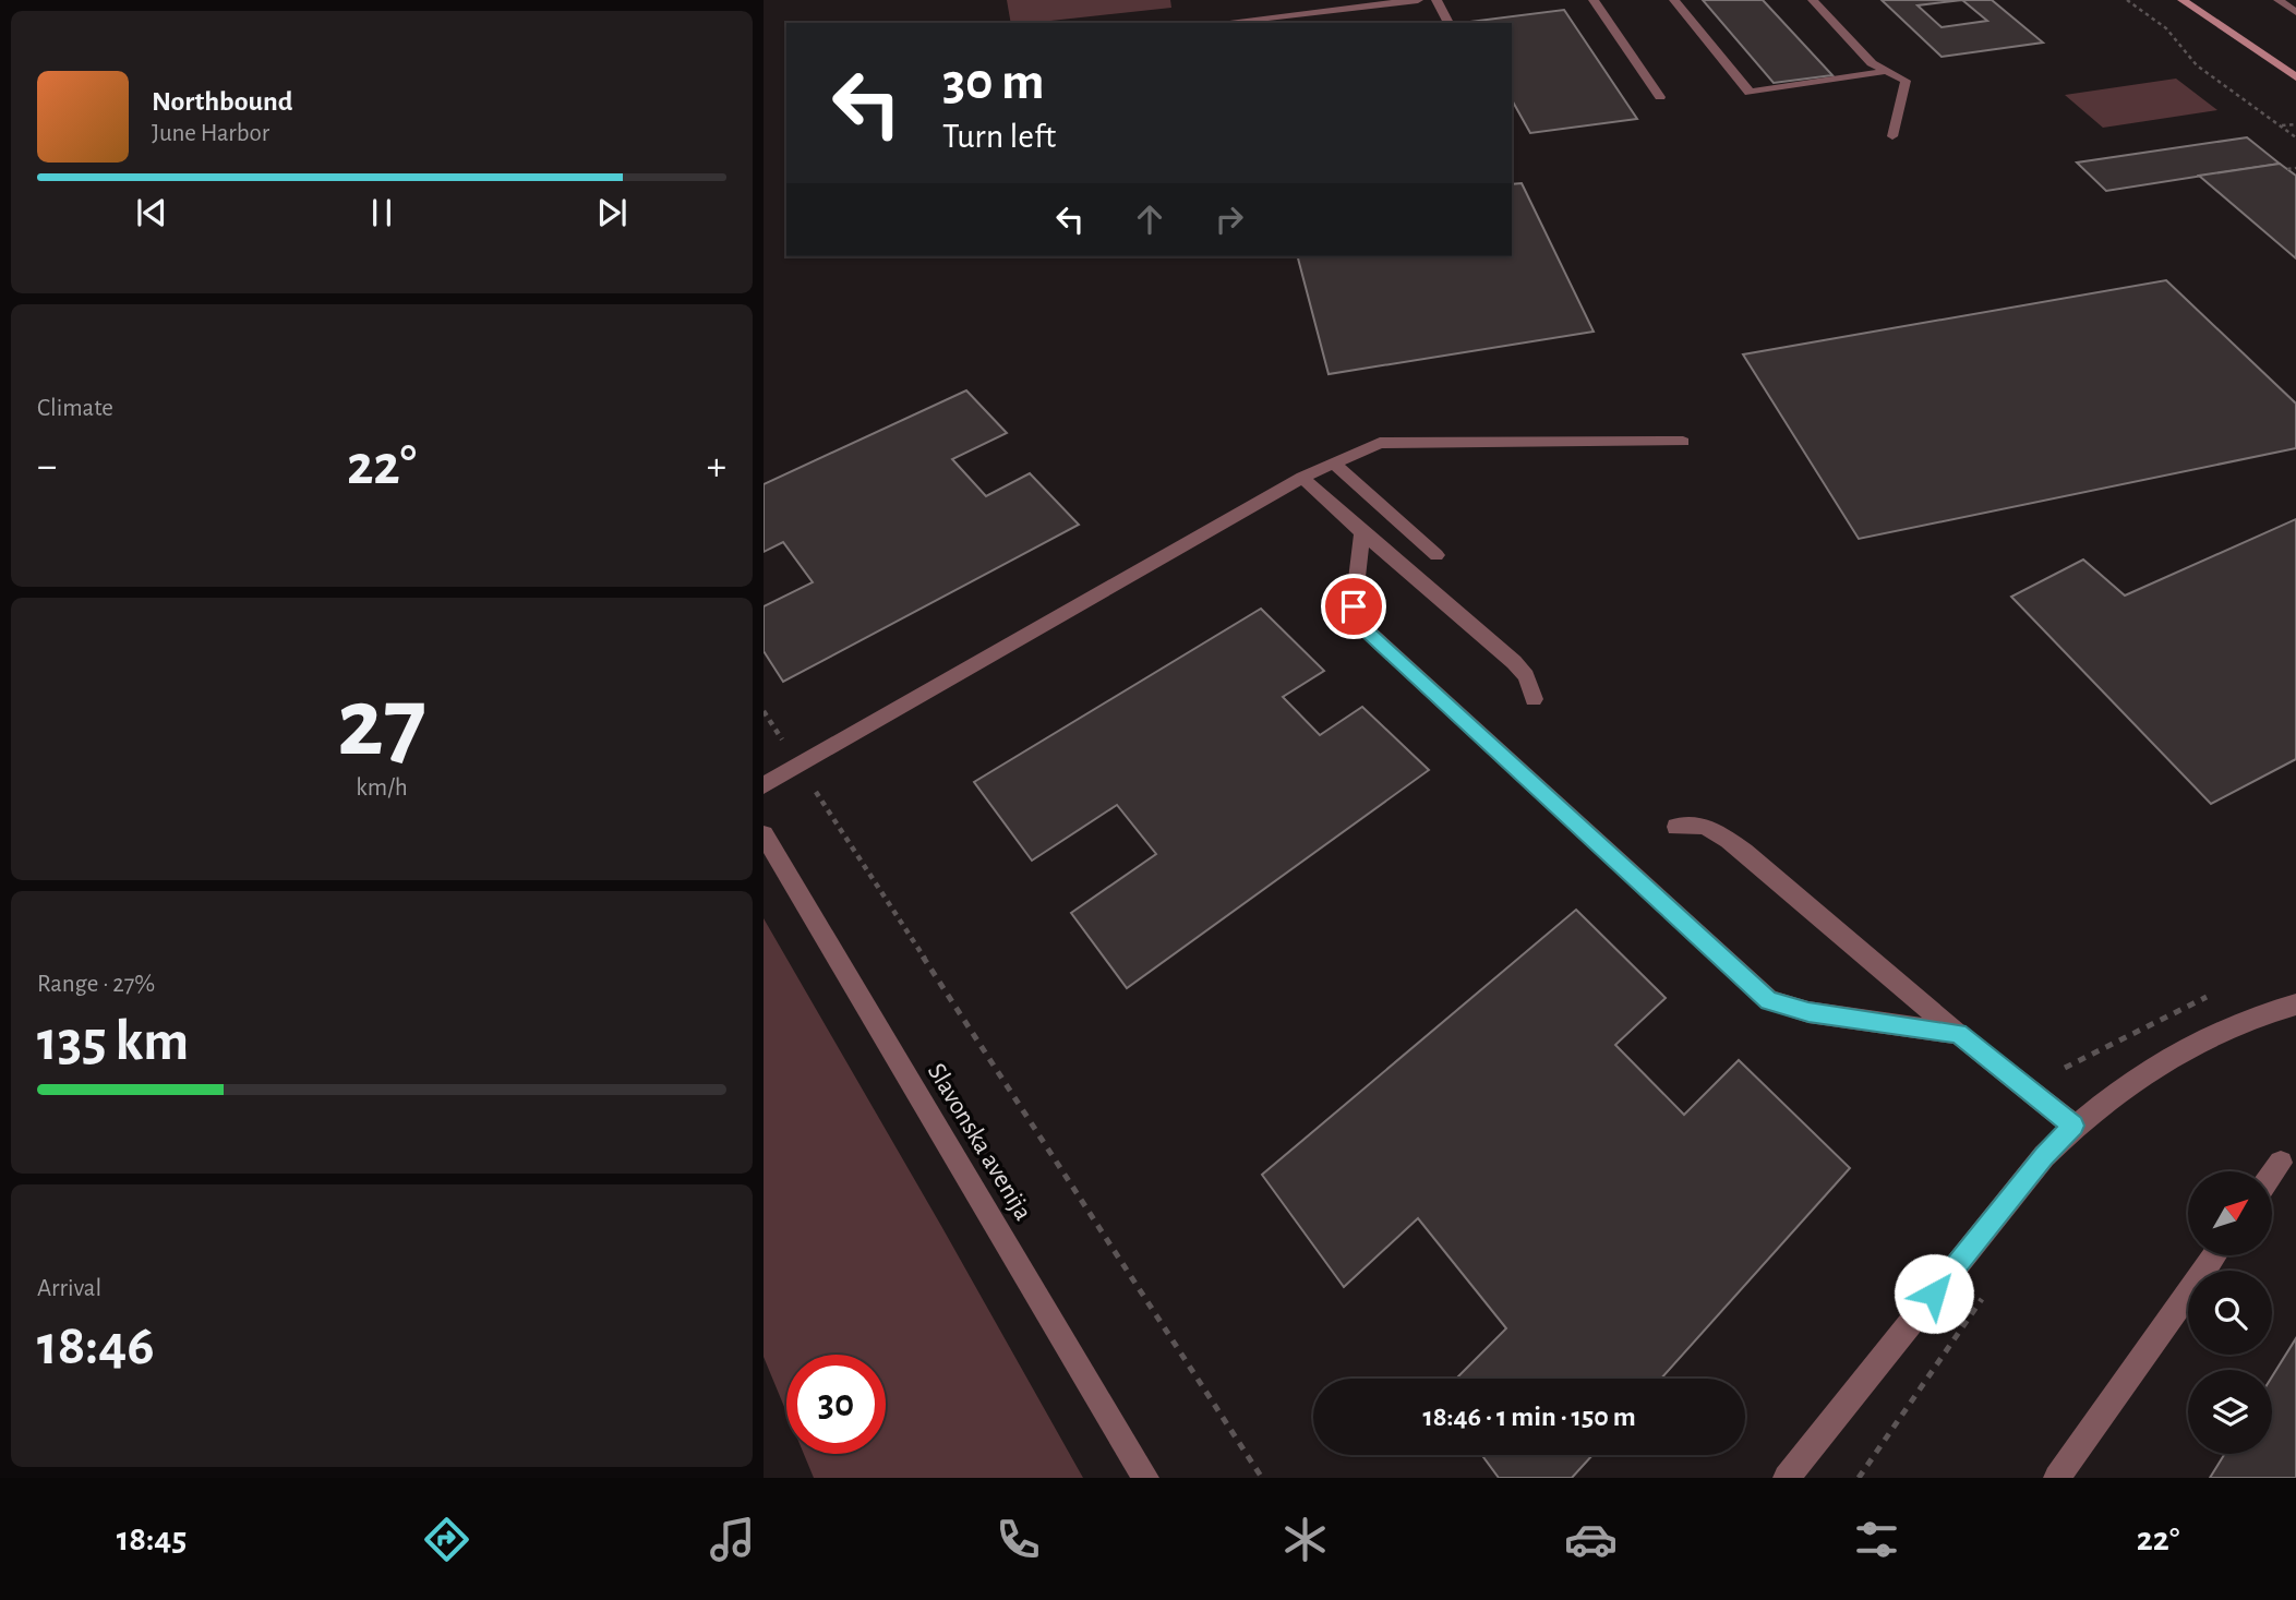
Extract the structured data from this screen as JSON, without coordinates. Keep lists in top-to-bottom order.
{
  "streets": {
    "street": ["Slavonska avenija"]
  },
  "north": "top right",
  "page": {
    "turn": ["30 m", "Turn left"],
    "song": ["Northbound", "June Harbor"],
    "tile": [
      "Climate",
      ["27", "km/h"],
      ["Range · 27%", "135 km"],
      ["Arrival", "18:46"]
    ],
    "heat": ["−", "22°", "+"],
    "limit": "30",
    "trip": "18:46 · 1 min · 150 m",
    "tabs": ["18:45", "22°"]
  }
}
